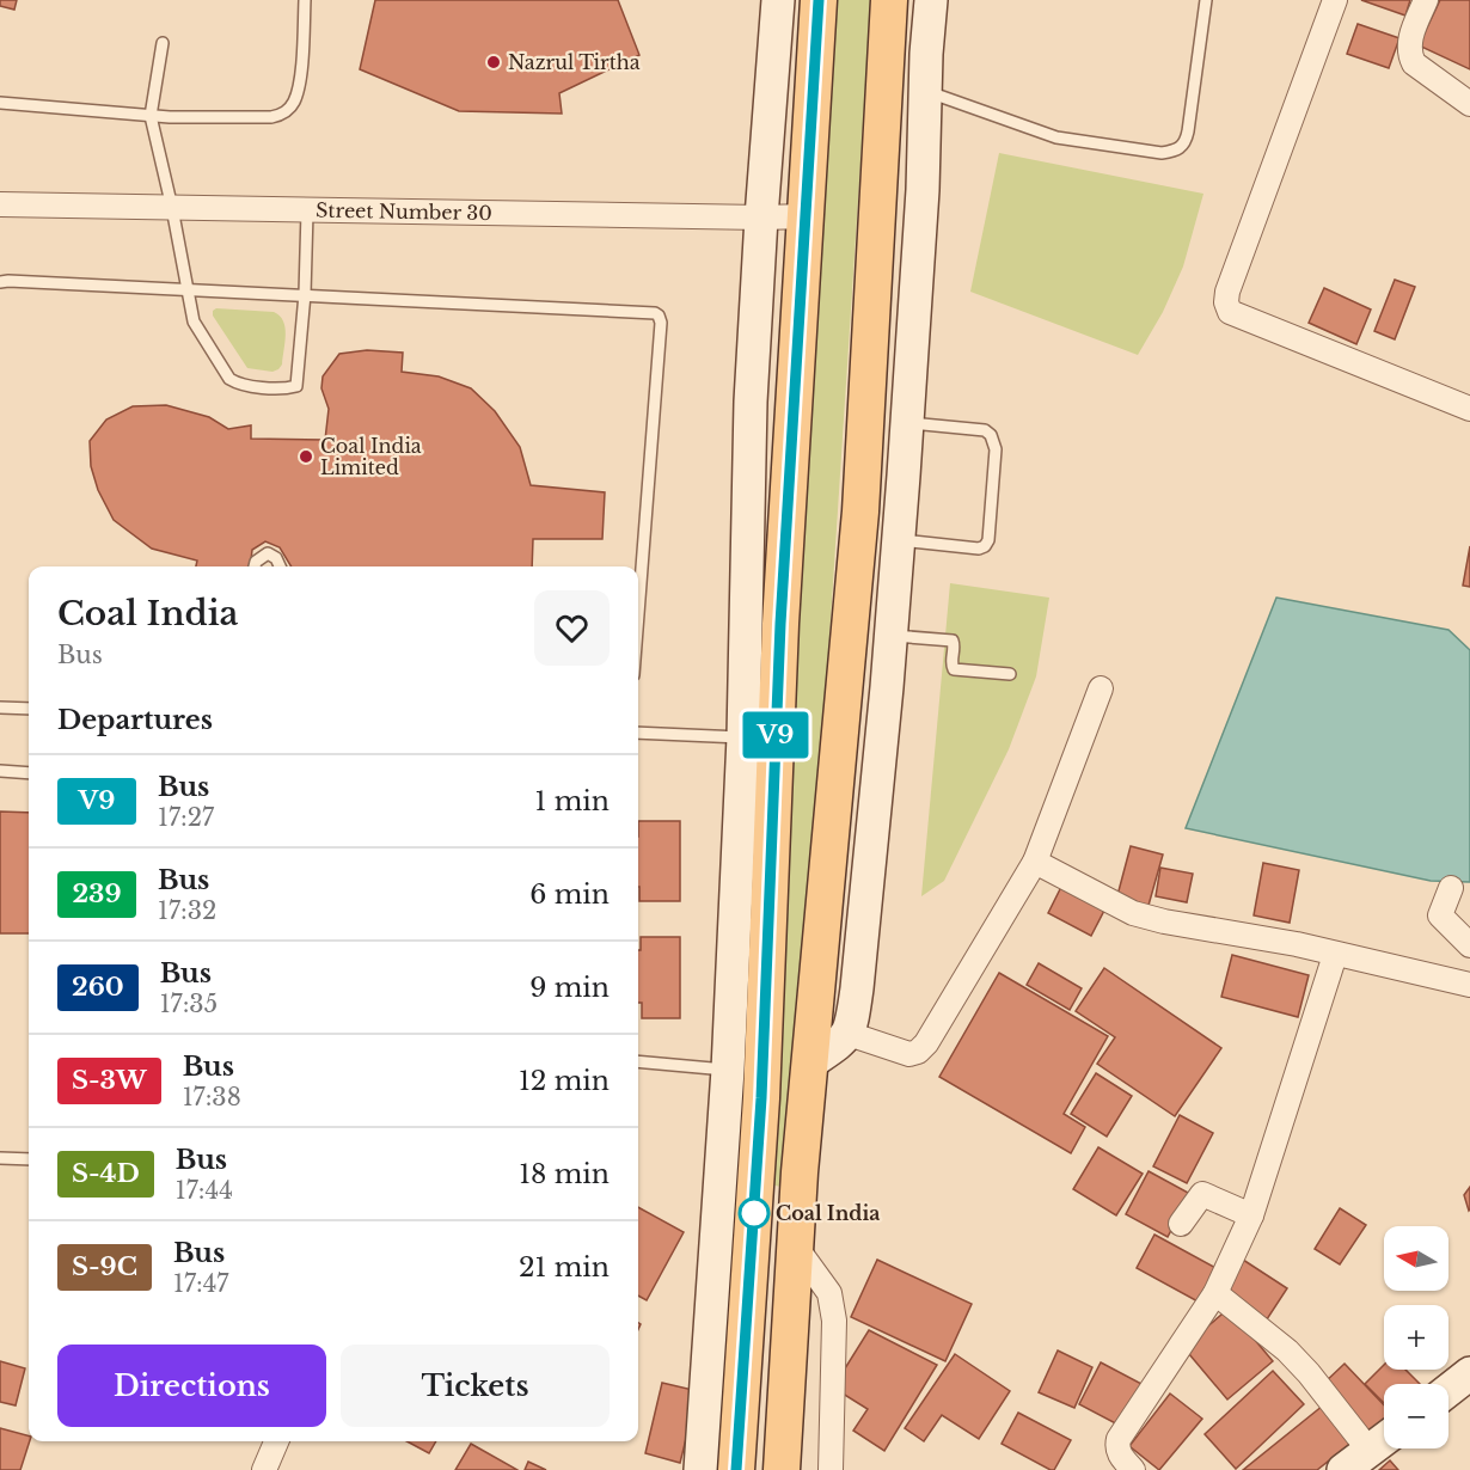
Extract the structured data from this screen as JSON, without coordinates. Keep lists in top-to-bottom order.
{
  "streets": {
    "street": ["Street Number 30"]
  },
  "places": ["Nazrul Tirtha", "Coal India Limited", "Coal India"],
  "lines": ["bus line V9"],
  "north": "left",
  "page": {
    "on_map": "V9",
    "heading": [
      ["Coal India", "Bus"],
      "Departures"
    ],
    "list": [
      {
        "mark": "V9",
        "name": "Bus",
        "note": "17:27",
        "value": "1 min"
      },
      {
        "mark": "239",
        "name": "Bus",
        "note": "17:32",
        "value": "6 min"
      },
      {
        "mark": "260",
        "name": "Bus",
        "note": "17:35",
        "value": "9 min"
      },
      {
        "mark": "S-3W",
        "name": "Bus",
        "note": "17:38",
        "value": "12 min"
      },
      {
        "mark": "S-4D",
        "name": "Bus",
        "note": "17:44",
        "value": "18 min"
      },
      {
        "mark": "S-9C",
        "name": "Bus",
        "note": "17:47",
        "value": "21 min"
      }
    ],
    "map_buttons": ["+", "−"],
    "buttons": ["Directions", "Tickets"]
  }
}
